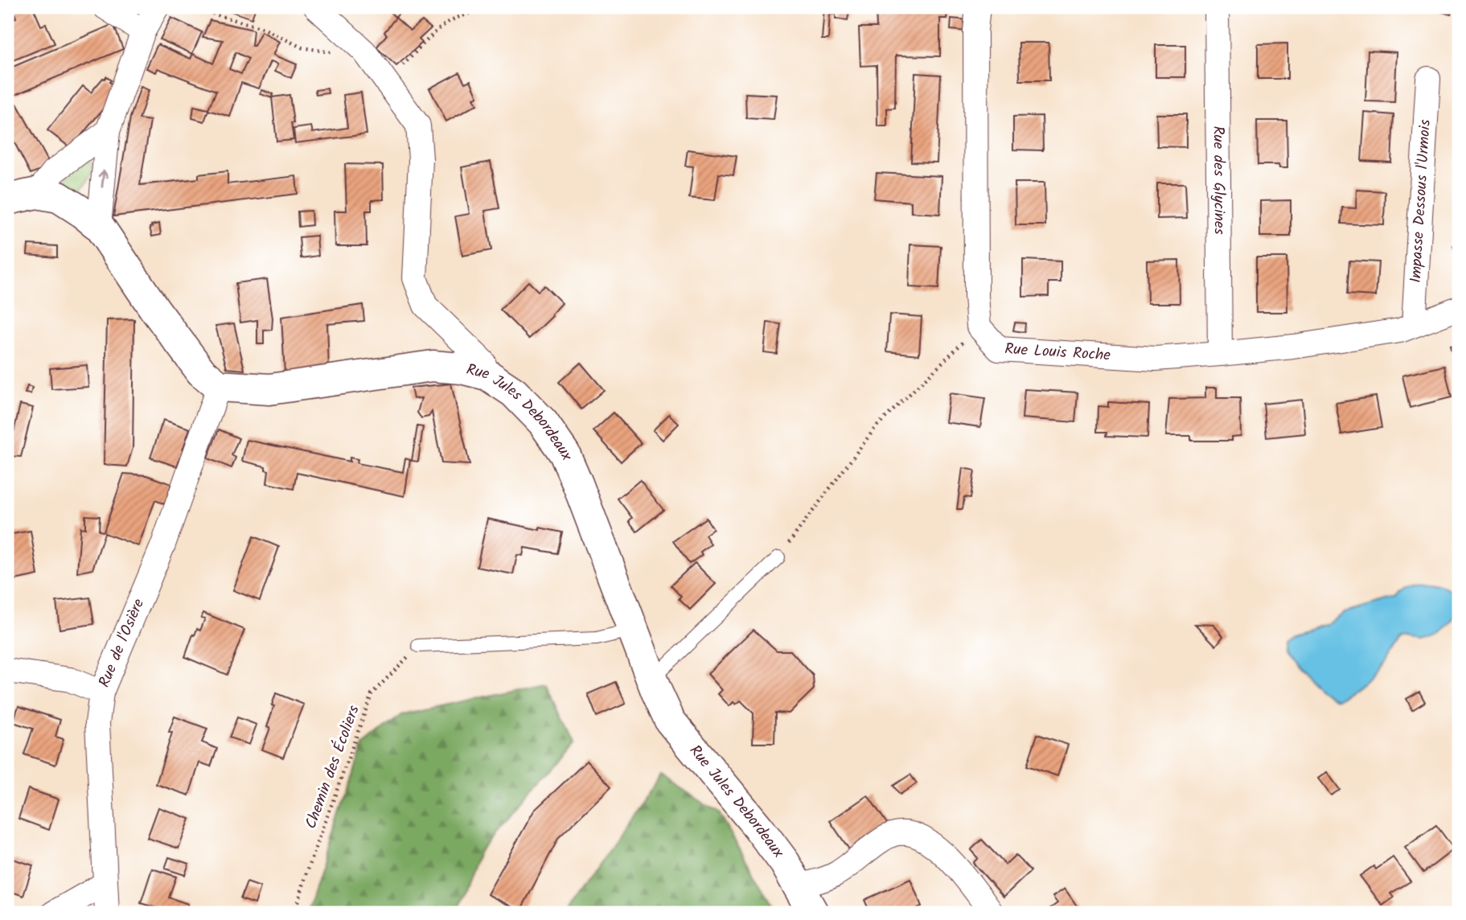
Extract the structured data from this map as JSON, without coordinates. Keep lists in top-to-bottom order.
{
  "streets": {
    "street": [
      "Rue des Glycines",
      "Impasse Dessous l'Urmois",
      "Rue Louis Roche",
      "Rue Jules Debordeaux",
      "Rue de l'Osière"
    ],
    "path": ["Chemin des Écoliers"]
  },
  "crossings": [
    ["Rue des Glycines", "Rue Louis Roche"],
    ["Impasse Dessous l'Urmois", "Rue Louis Roche"],
    ["Rue Jules Debordeaux", "Rue de l'Osière"]
  ]
}
